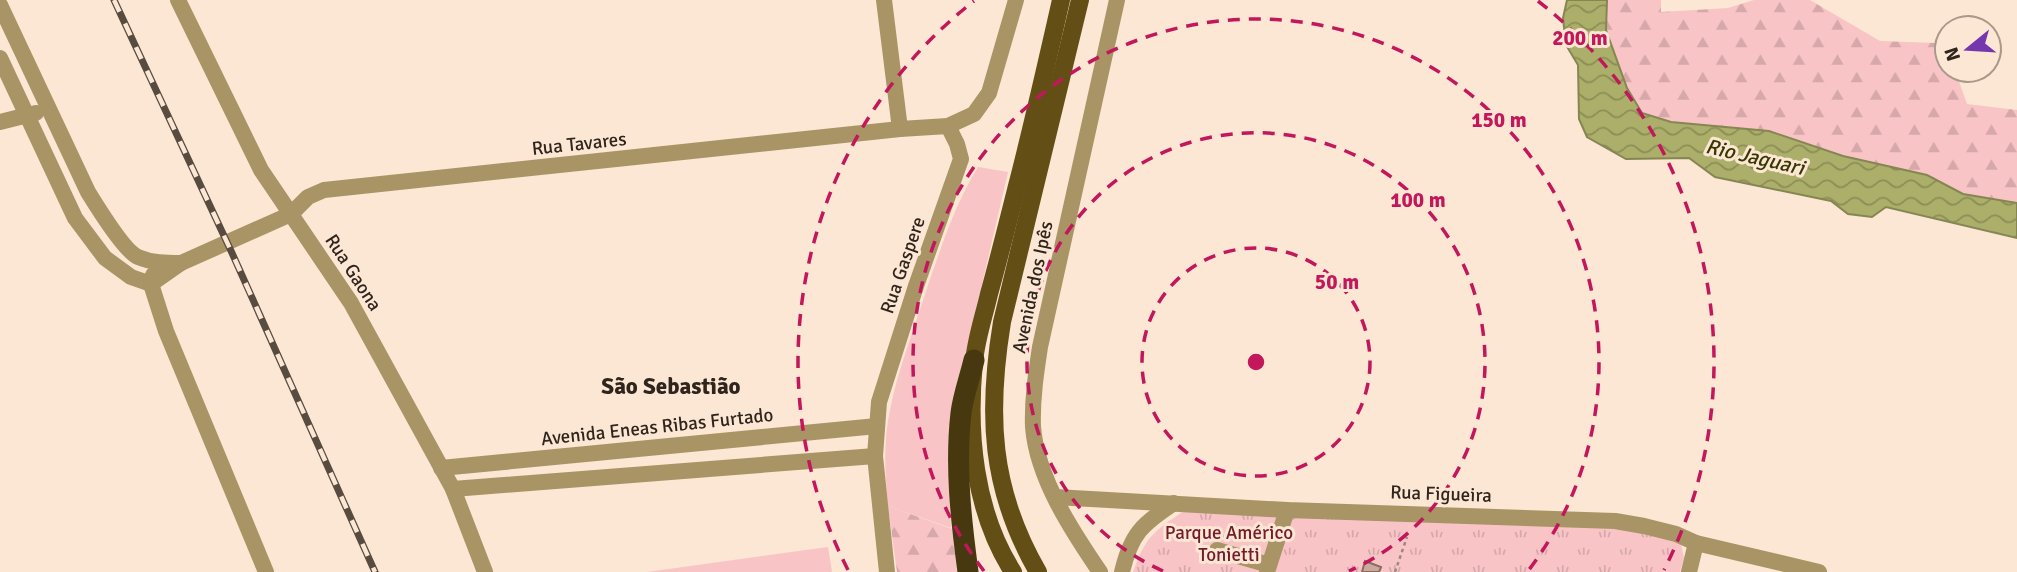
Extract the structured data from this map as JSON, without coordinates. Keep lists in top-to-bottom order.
{
  "streets": {
    "street": [
      "Rua Tavares",
      "Rua Gaspere",
      "Rua Gaona",
      "Avenida dos Ipês",
      "Avenida Eneas Ribas Furtado",
      "Rua Figueira"
    ]
  },
  "crossings": [
    ["Rua Tavares", "Rua Gaspere"],
    ["Rua Tavares", "Rua Gaona"],
    ["Rua Gaspere", "Avenida Eneas Ribas Furtado"],
    ["Rua Gaona", "Avenida Eneas Ribas Furtado"],
    ["Avenida dos Ipês", "Rua Figueira"]
  ],
  "districts": ["São Sebastião"],
  "water": ["Rio Jaguari"],
  "parks": ["Parque Américo Tonietti"],
  "north": "left",
  "rings": [
    "200 m",
    "150 m",
    "100 m",
    "50 m"
  ]
}
